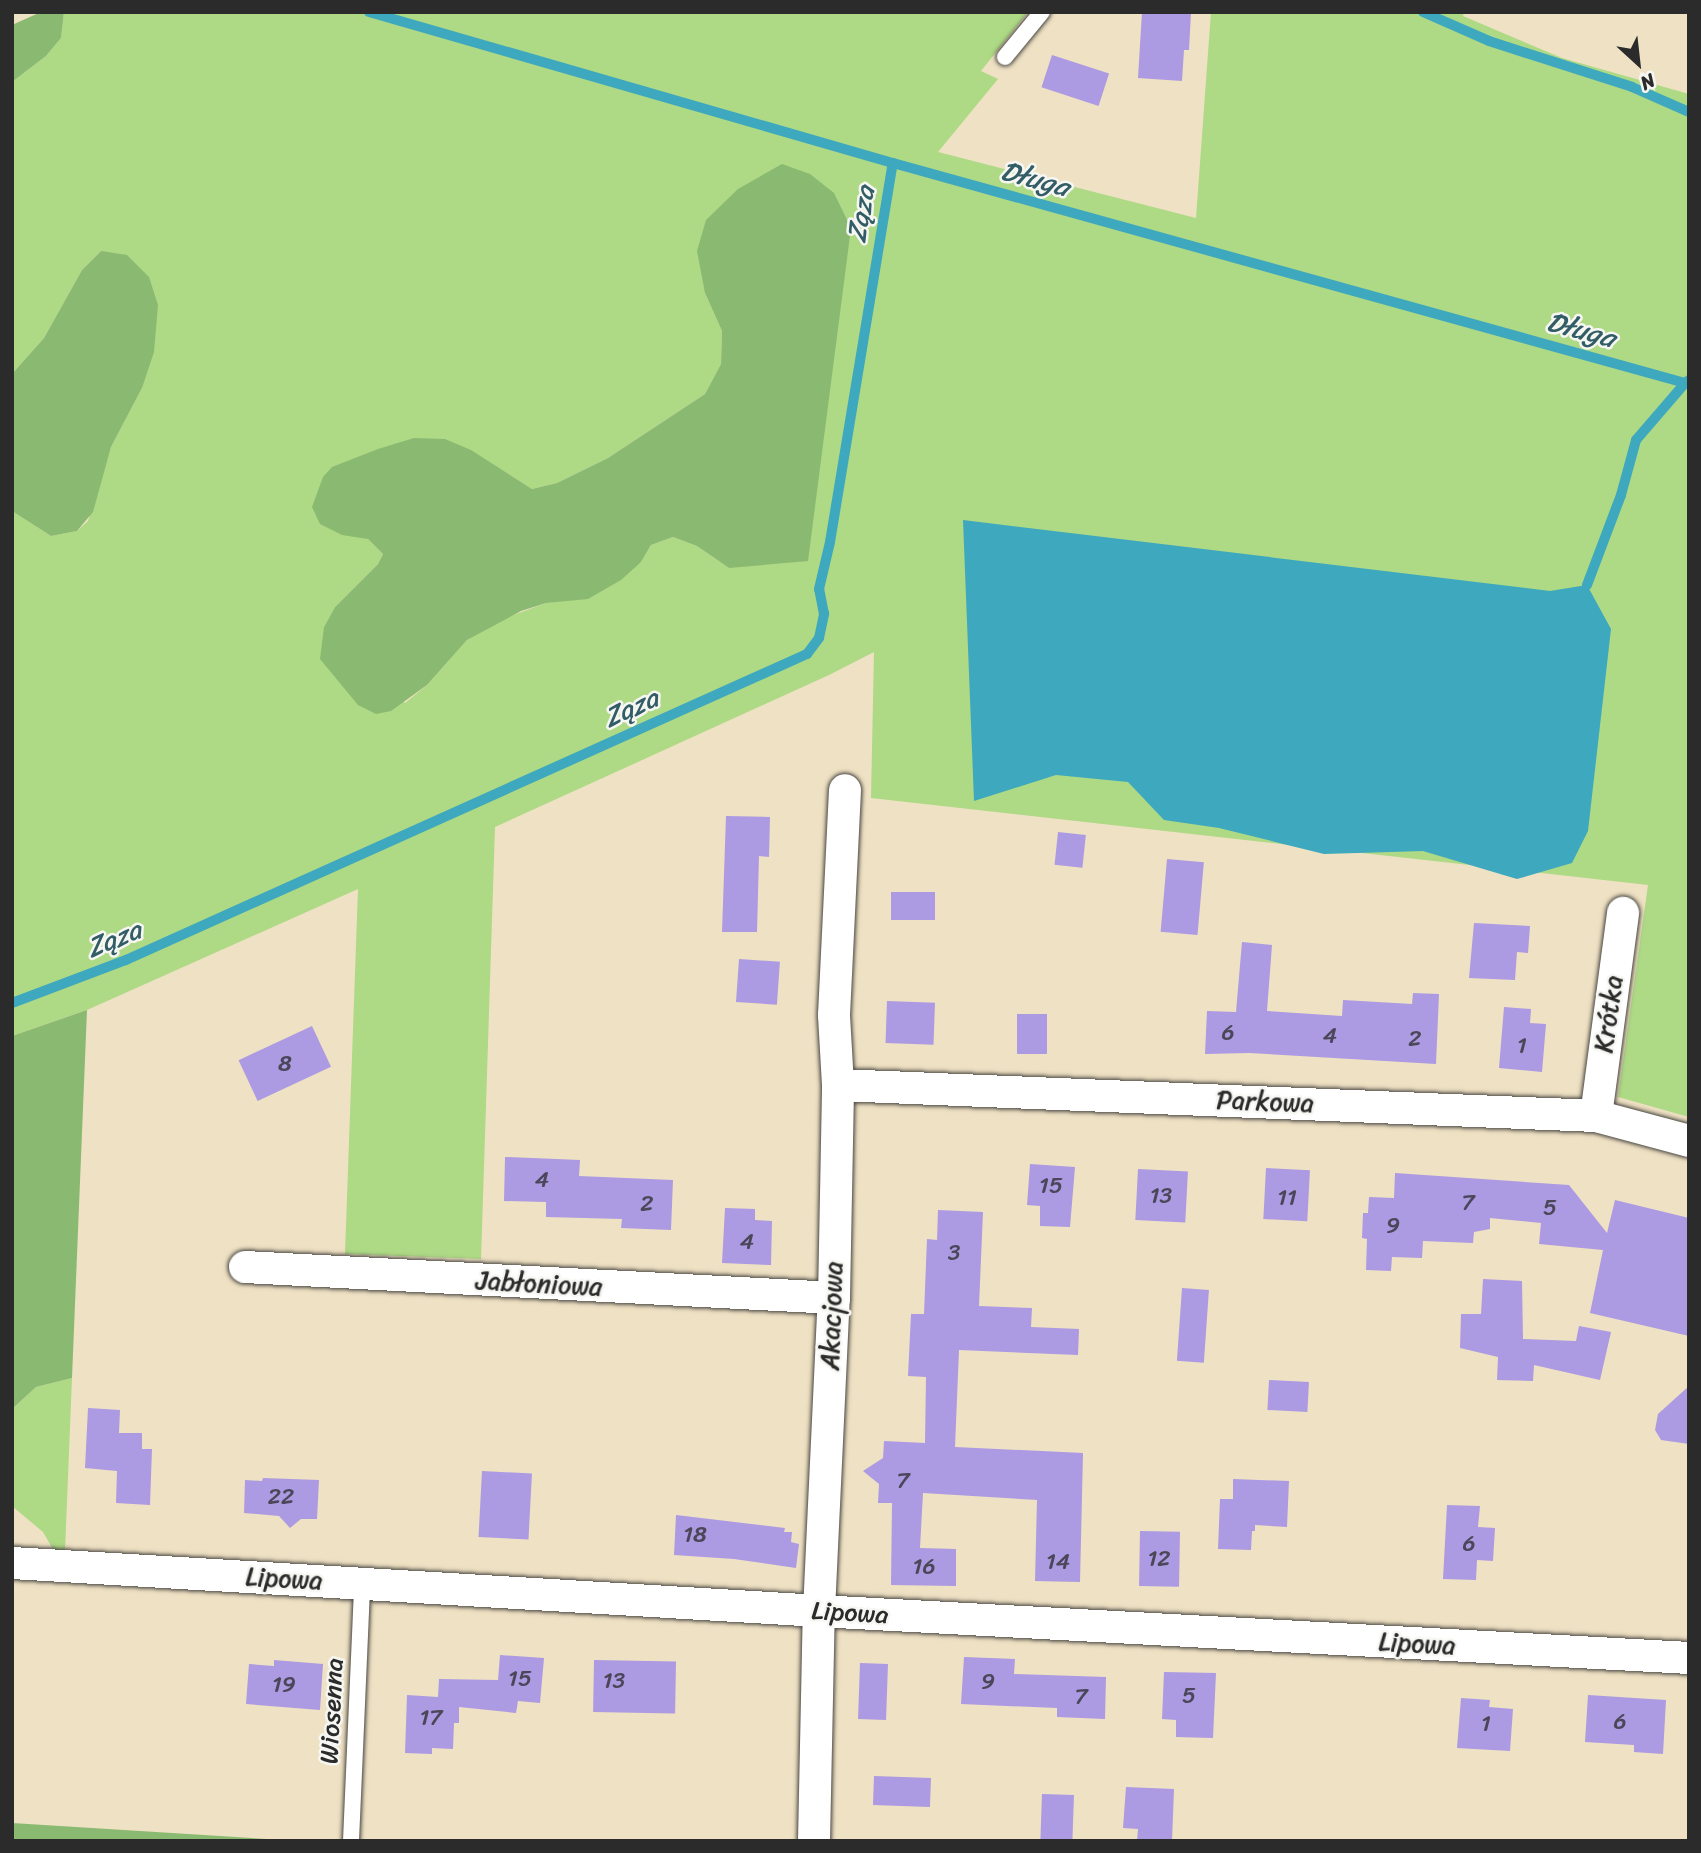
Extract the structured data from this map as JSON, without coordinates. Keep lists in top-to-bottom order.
{
  "streets": {
    "street": [
      "Krótka",
      "Parkowa",
      "Jabłoniowa",
      "Akacjowa",
      "Lipowa"
    ],
    "lane": ["Wiosenna"]
  },
  "crossings": [
    ["Krótka", "Parkowa"],
    ["Parkowa", "Akacjowa"],
    ["Jabłoniowa", "Akacjowa"],
    ["Akacjowa", "Lipowa"],
    ["Lipowa", "Wiosenna"]
  ],
  "water": ["Długa", "Ząza"],
  "house_numbers": [
    "6",
    "4",
    "2",
    "1",
    "8",
    "4",
    "15",
    "13",
    "11",
    "7",
    "2",
    "5",
    "9",
    "4",
    "3",
    "7",
    "22",
    "18",
    "6",
    "12",
    "14",
    "16",
    "15",
    "13",
    "9",
    "19",
    "5",
    "7",
    "17",
    "6",
    "1"
  ],
  "north": "bottom right"
}
